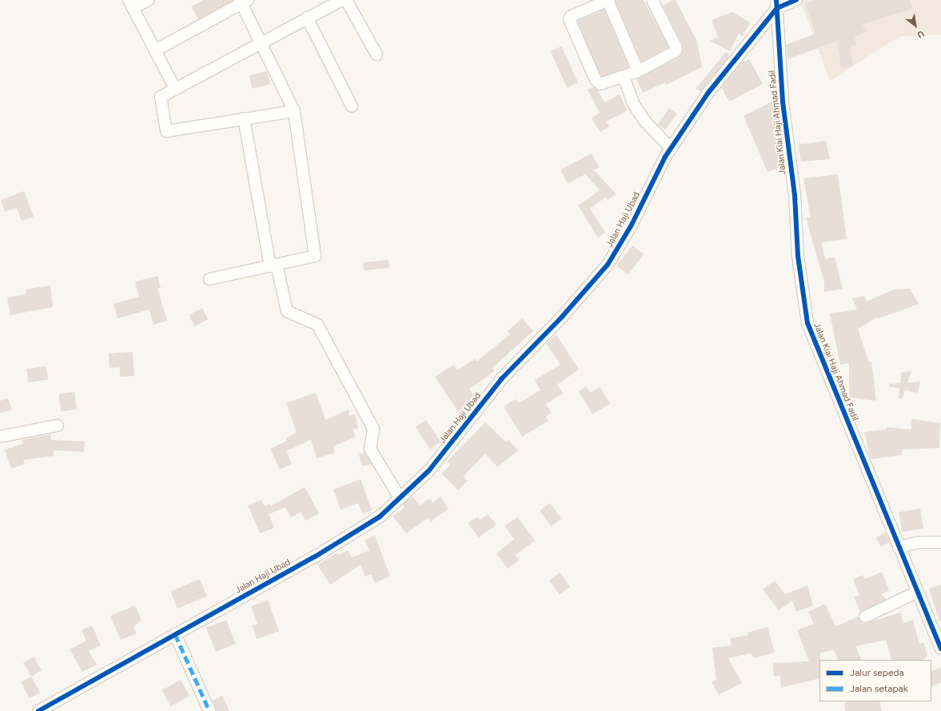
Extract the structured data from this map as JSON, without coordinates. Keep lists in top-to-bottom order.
{
  "streets": {
    "street": ["Jalan Kiai Haji Ahmad Fadil", "Jalan Haji Ubad"]
  },
  "crossings": [
    ["Jalan Kiai Haji Ahmad Fadil", "Jalan Haji Ubad"]
  ],
  "legend": ["Jalur sepeda", "Jalan setapak"],
  "north": "bottom right"
}
